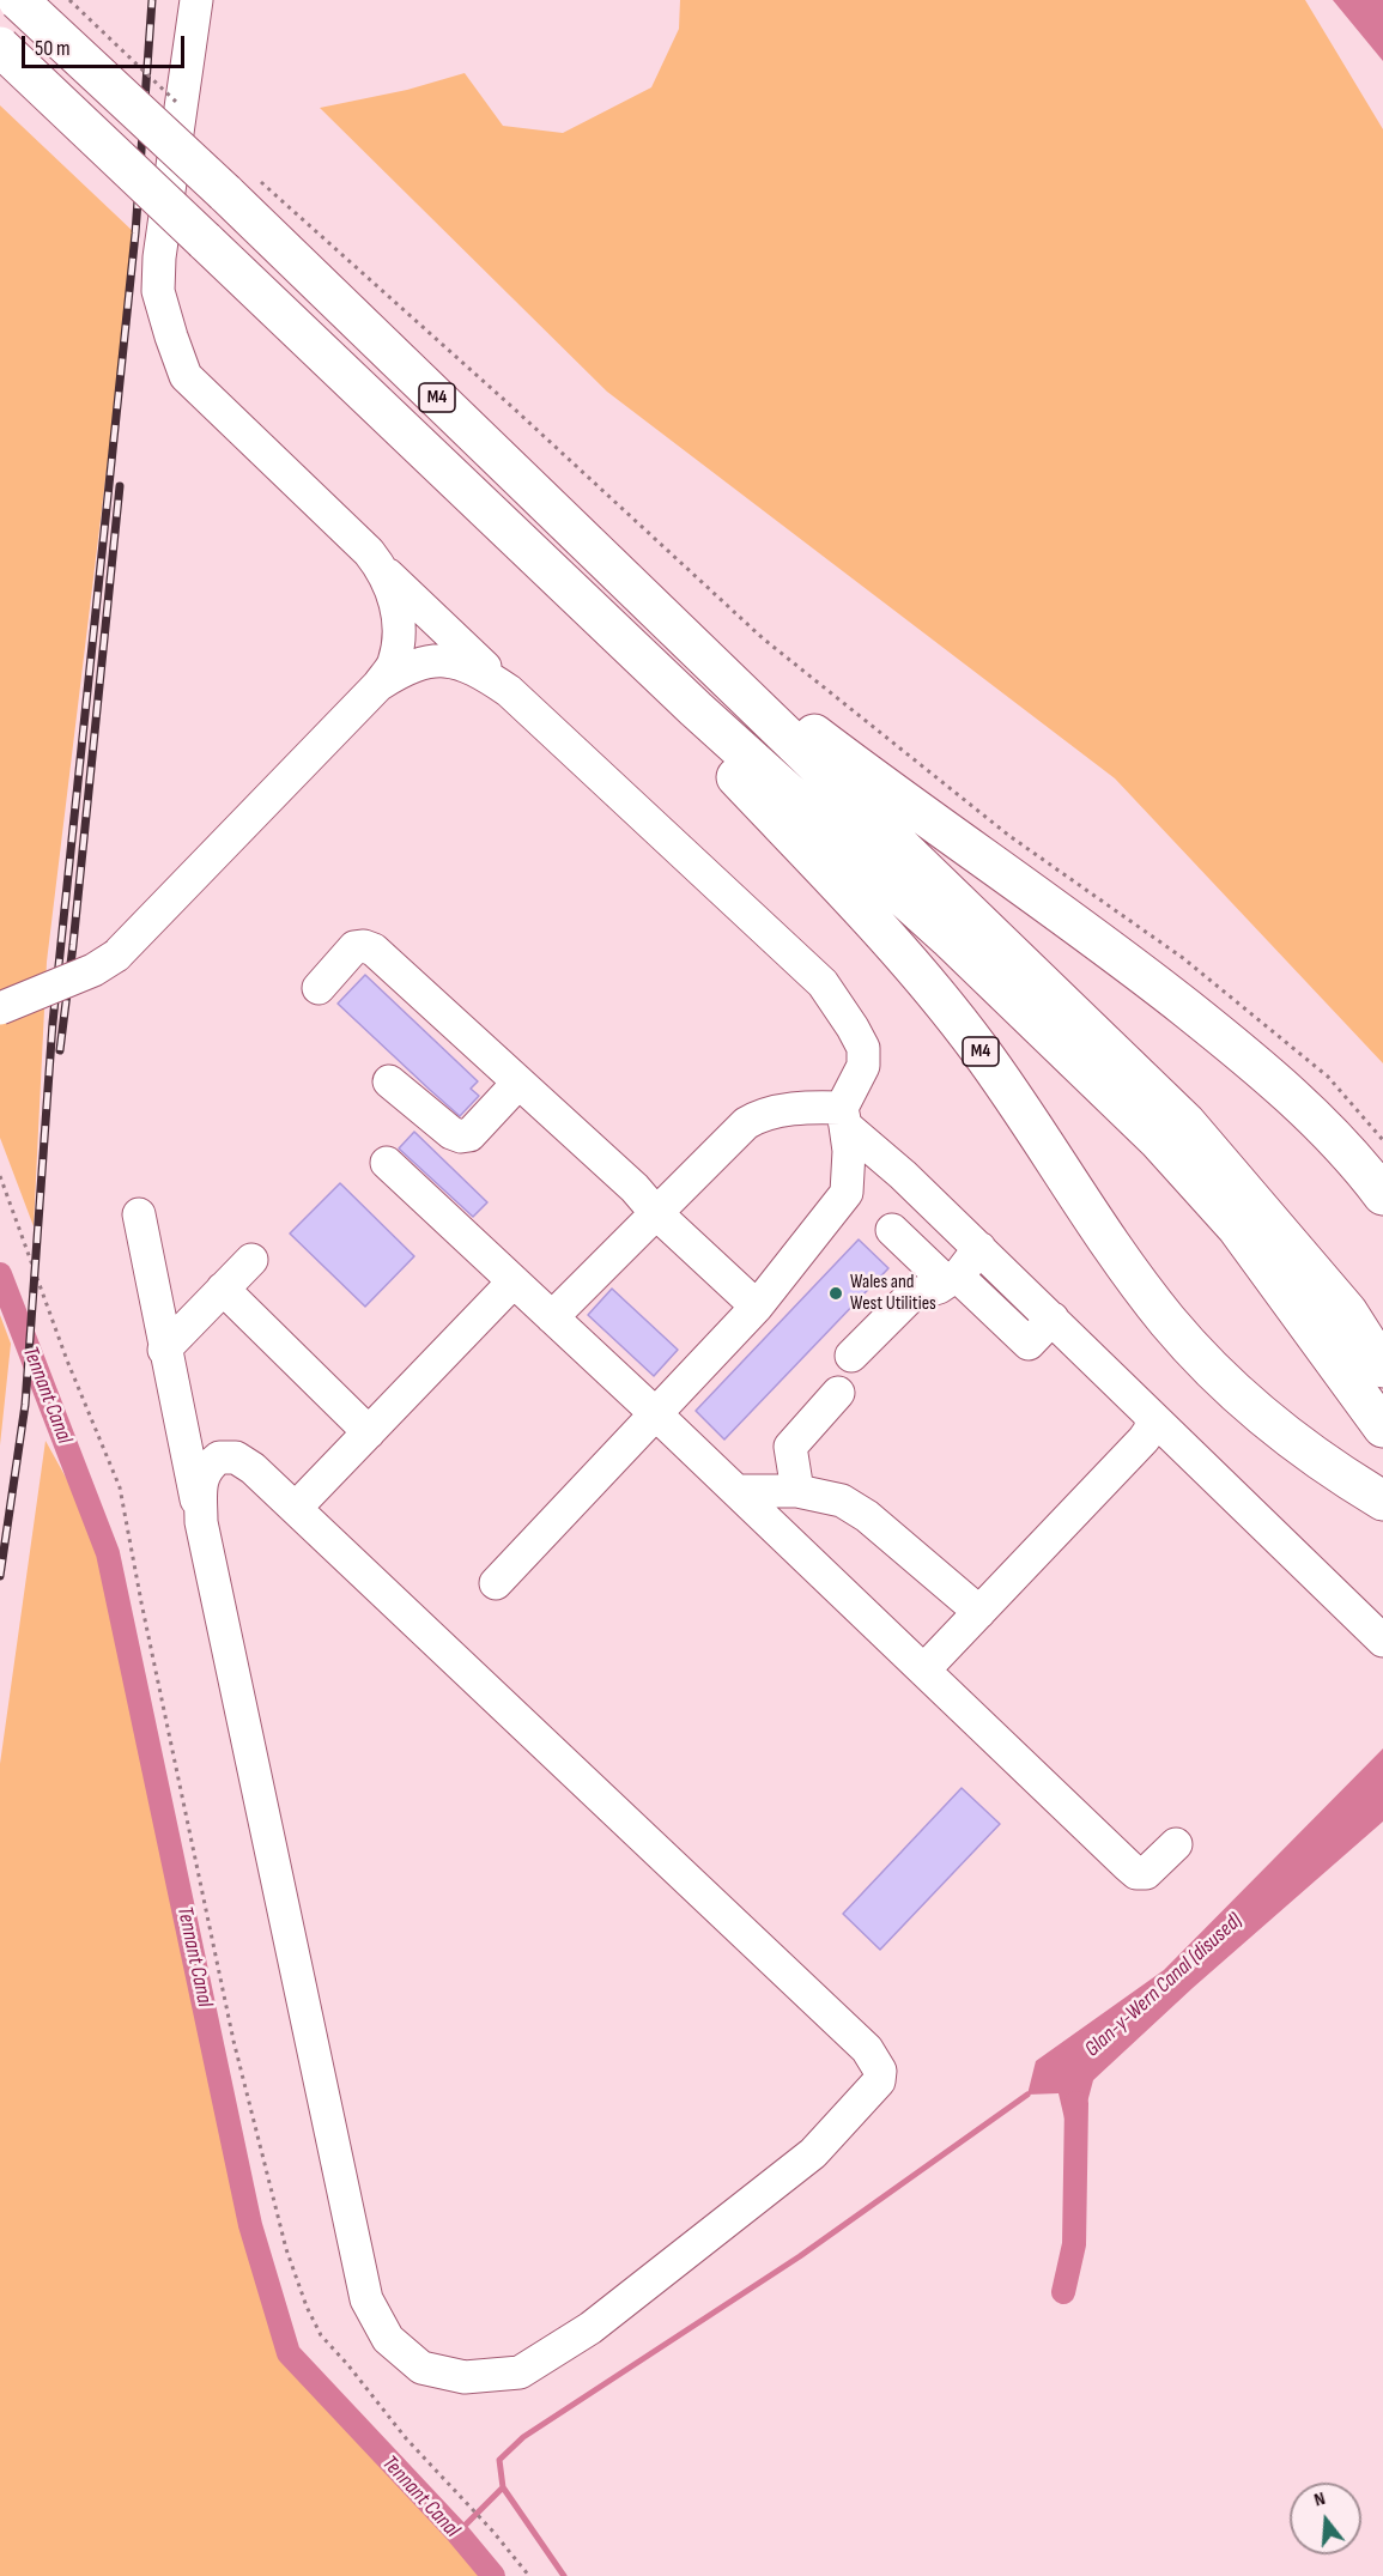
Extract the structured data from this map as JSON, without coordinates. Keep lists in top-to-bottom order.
{
  "streets": {
    "highway": ["M4"]
  },
  "water": ["Tennant Canal", "Glan-y-Wern Canal (disused)"],
  "places": ["Wales and West Utilities"],
  "scale_bar": "50 m",
  "north": "top"
}
